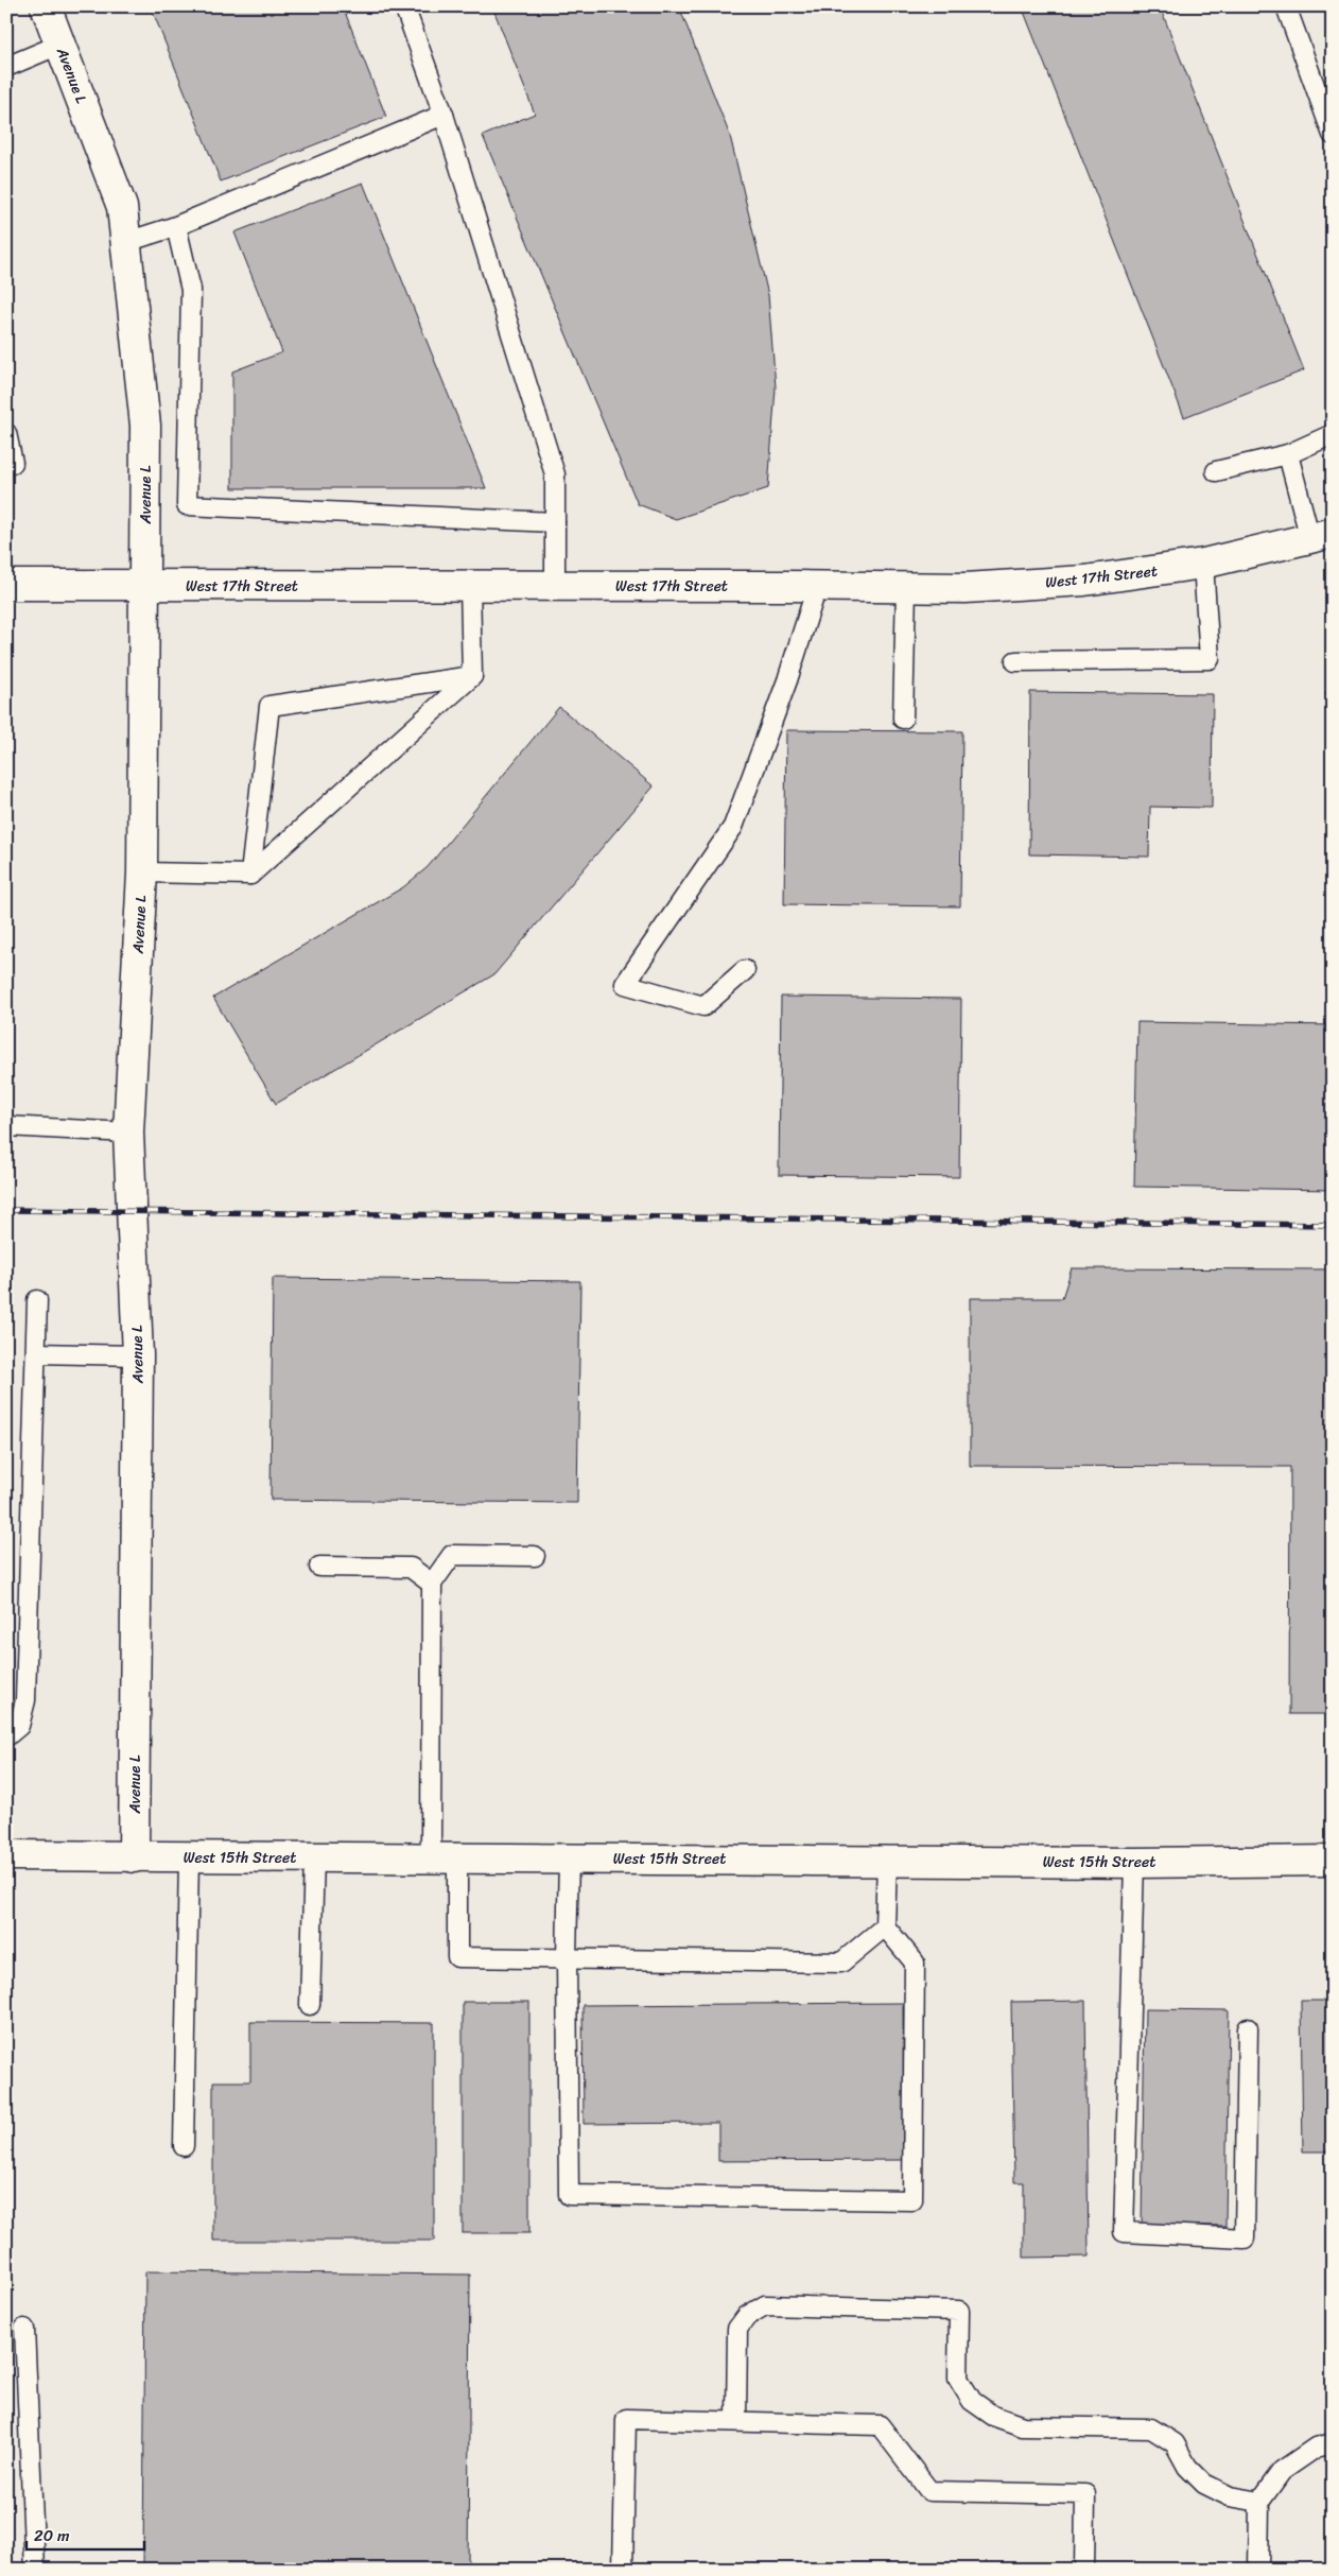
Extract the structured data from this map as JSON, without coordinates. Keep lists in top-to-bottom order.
{
  "streets": {
    "street": ["Avenue L", "West 17th Street", "West 15th Street"]
  },
  "crossings": [
    ["Avenue L", "West 17th Street"],
    ["Avenue L", "West 15th Street"]
  ],
  "scale_bar": "20 m"
}
